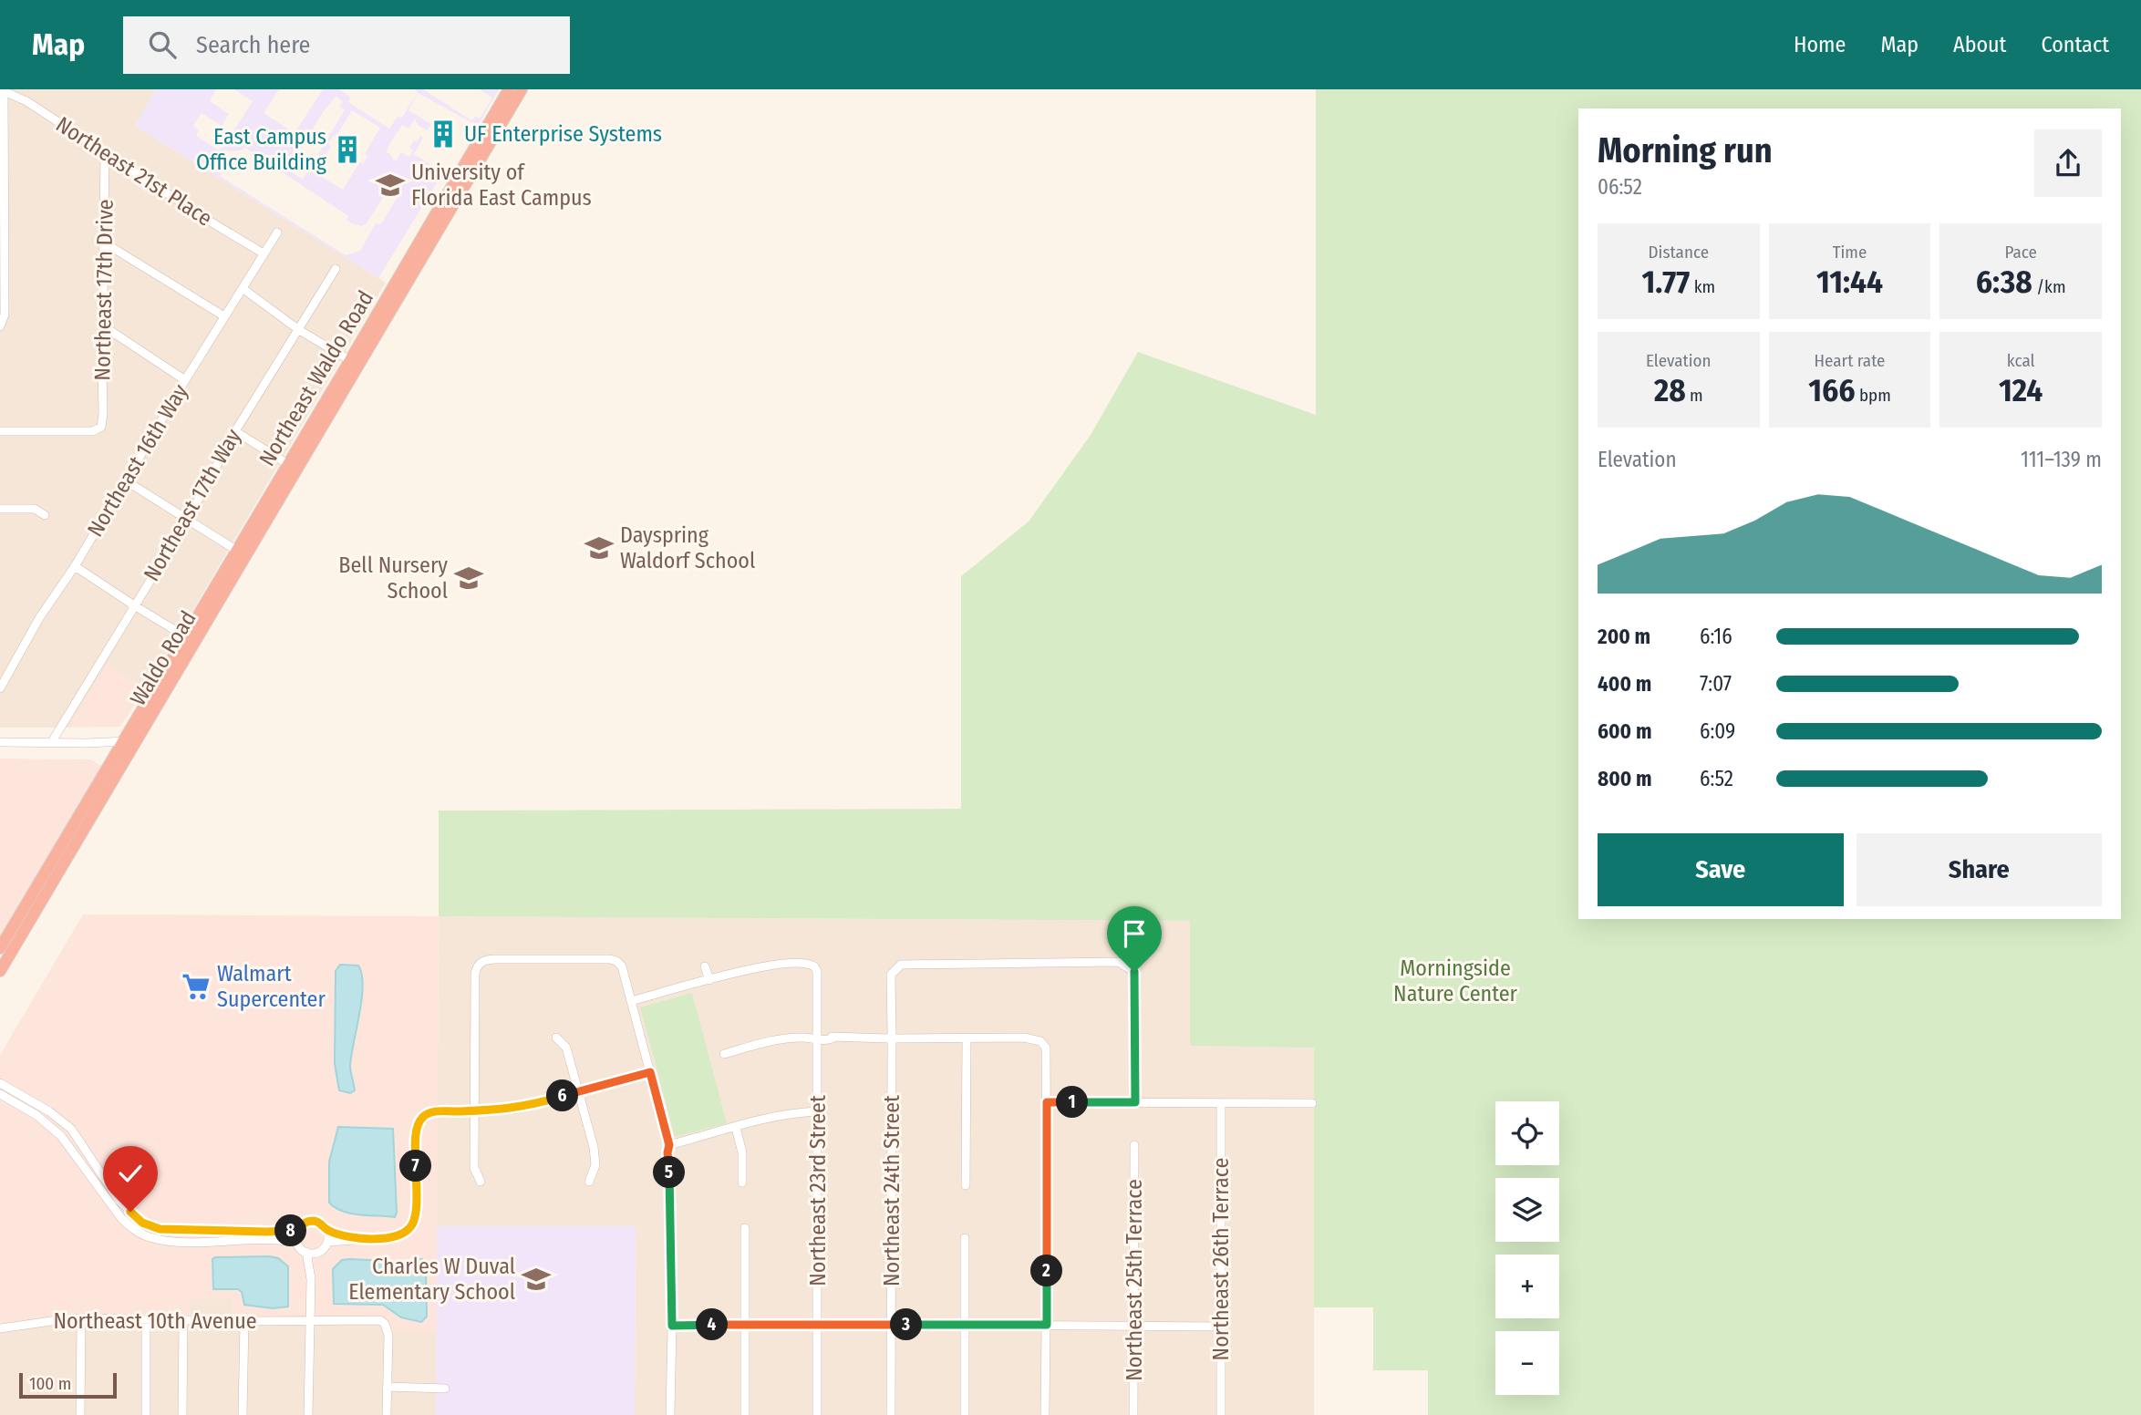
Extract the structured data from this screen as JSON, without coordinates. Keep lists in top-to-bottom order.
{
  "streets": {
    "highway": ["Northeast Waldo Road", "Waldo Road"],
    "street": [
      "Northeast 21st Place",
      "Northeast 17th Drive",
      "Northeast 16th Way",
      "Northeast 17th Way",
      "Northeast 23rd Street",
      "Northeast 24th Street",
      "Northeast 26th Terrace",
      "Northeast 25th Terrace",
      "Northeast 10th Avenue"
    ]
  },
  "crossings": [
    ["Northeast 21st Place", "Northeast 17th Drive"],
    ["Northeast 21st Place", "Northeast 16th Way"],
    ["Northeast Waldo Road", "Waldo Road"]
  ],
  "parks": ["Morningside Nature Center"],
  "places": {
    "building": ["UF Enterprise Systems", "East Campus Office Building"],
    "school or university": [
      "University of Florida East Campus",
      "Dayspring Waldorf School",
      "Bell Nursery School",
      "Charles W Duval Elementary School"
    ],
    "supermarket": ["Walmart Supercenter"]
  },
  "scale_bar": "100 m",
  "page": {
    "header": "Map",
    "search": "Search here",
    "nav": [
      "Home",
      "Map",
      "About",
      "Contact"
    ],
    "heading": ["Morning run", "06:52"],
    "stats": [
      ["Distance", "1.77 km"],
      ["Time", "11:44"],
      ["Pace", "6:38 /km"],
      ["Elevation", "28 m"],
      ["Heart rate", "166 bpm"],
      ["kcal", "124"]
    ],
    "chart": ["Elevation", "111–139 m"],
    "list": [
      {
        "name": "200 m",
        "note": "6:16"
      },
      {
        "name": "400 m",
        "note": "7:07"
      },
      {
        "name": "600 m",
        "note": "6:09"
      },
      {
        "name": "800 m",
        "note": "6:52"
      }
    ],
    "buttons": ["Save", "Share"],
    "pins": [
      "6",
      "1",
      "7",
      "5",
      "8",
      "2",
      "3",
      "4"
    ],
    "map_buttons": ["+", "−"],
    "scale": "100 m"
  }
}
